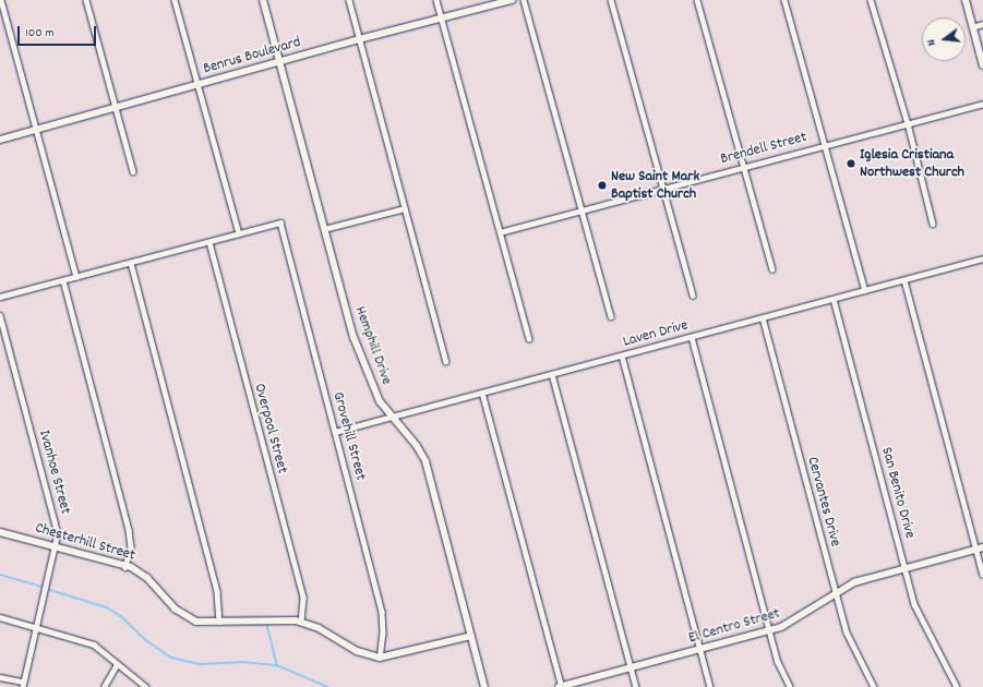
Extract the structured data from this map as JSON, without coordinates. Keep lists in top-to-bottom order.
{
  "streets": {
    "street": [
      "Benrus Boulevard",
      "Brendell Street",
      "Laven Drive",
      "Hemphill Drive",
      "Overpool Street",
      "Grovehill Street",
      "Ivanhoe Street",
      "San Benito Drive",
      "Cervantes Drive",
      "Chesterhill Street",
      "El Centro Street"
    ]
  },
  "crossings": [
    ["Benrus Boulevard", "Hemphill Drive"],
    ["Laven Drive", "Hemphill Drive"],
    ["Laven Drive", "Grovehill Street"],
    ["Laven Drive", "San Benito Drive"],
    ["Laven Drive", "Cervantes Drive"],
    ["Hemphill Drive", "Chesterhill Street"],
    ["Overpool Street", "Chesterhill Street"],
    ["Grovehill Street", "Chesterhill Street"],
    ["Ivanhoe Street", "Chesterhill Street"],
    ["San Benito Drive", "El Centro Street"],
    ["Cervantes Drive", "El Centro Street"]
  ],
  "places": ["Iglesia Cristiana Northwest Church", "New Saint Mark Baptist Church"],
  "scale_bar": "100 m",
  "north": "left"
}
